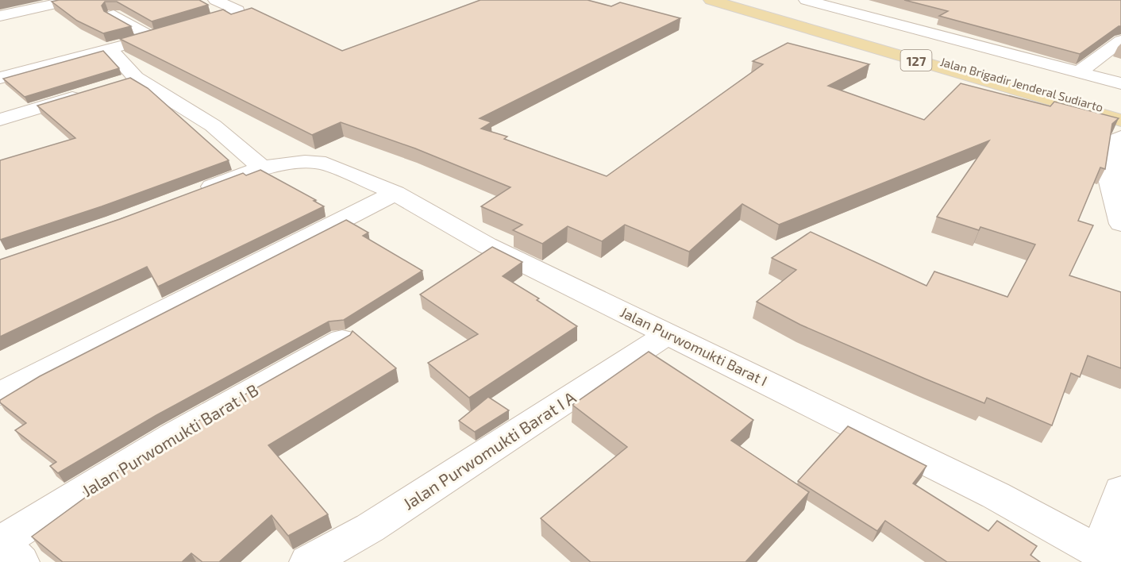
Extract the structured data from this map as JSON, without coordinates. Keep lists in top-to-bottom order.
{
  "streets": {
    "main road": ["127", "Jalan Brigadir Jenderal Sudiarto"],
    "street": ["Jalan Purwomukti Barat I", "Jalan Purwomukti Barat I B", "Jalan Purwomukti Barat I A"]
  },
  "crossings": [
    ["Jalan Purwomukti Barat I", "Jalan Purwomukti Barat I A"]
  ]
}
